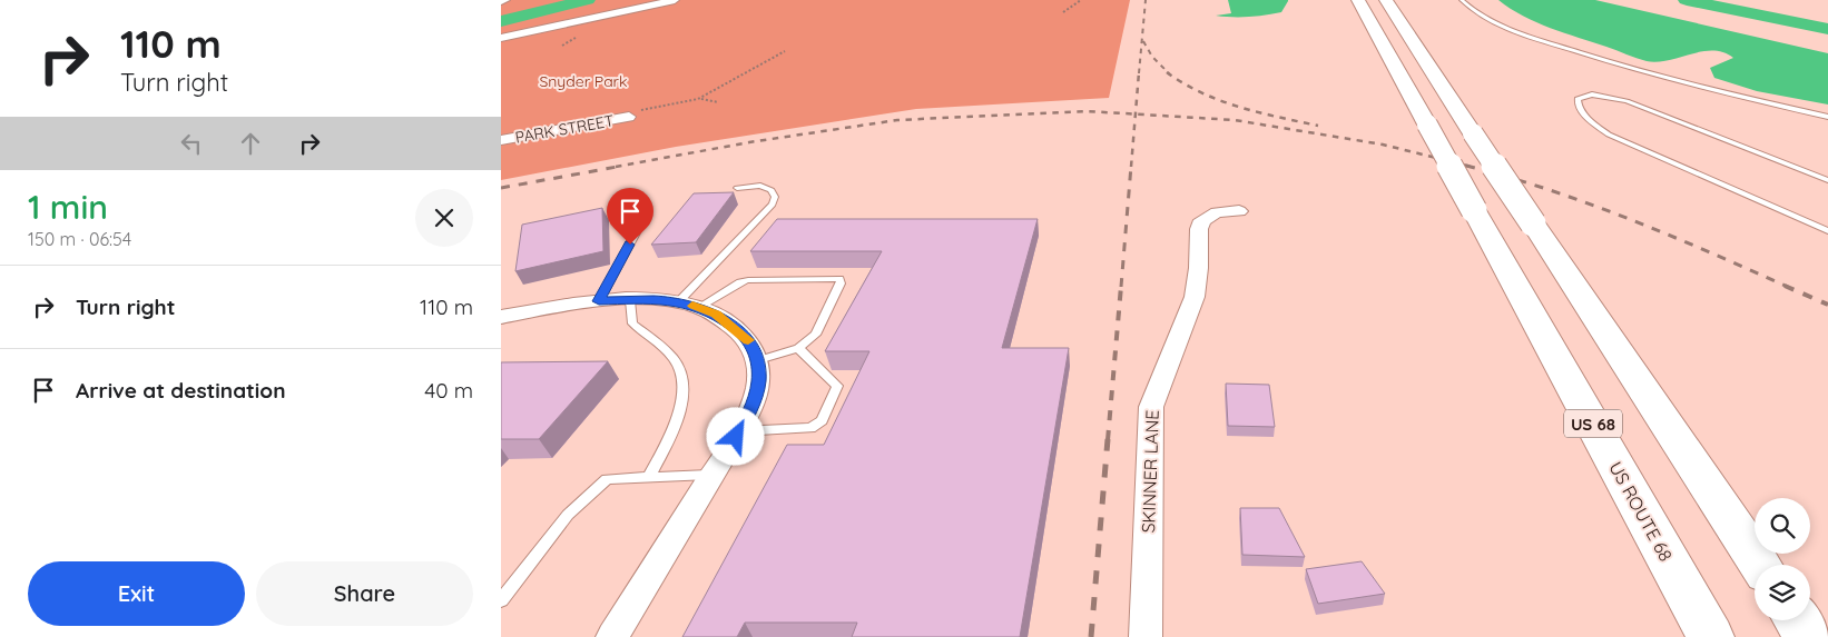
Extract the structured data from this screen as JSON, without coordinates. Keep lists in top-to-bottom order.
{
  "streets": {
    "highway": ["US 68", "US ROUTE 68"],
    "street": ["PARK STREET", "SKINNER LANE"]
  },
  "parks": ["Snyder Park"],
  "page": {
    "turn": ["110 m", "Turn right"],
    "heading": ["1 min", "150 m · 06:54"],
    "list": [
      {
        "name": "Turn right",
        "value": "110 m"
      },
      {
        "name": "Arrive at destination",
        "value": "40 m"
      }
    ],
    "buttons": ["Exit", "Share"]
  }
}
